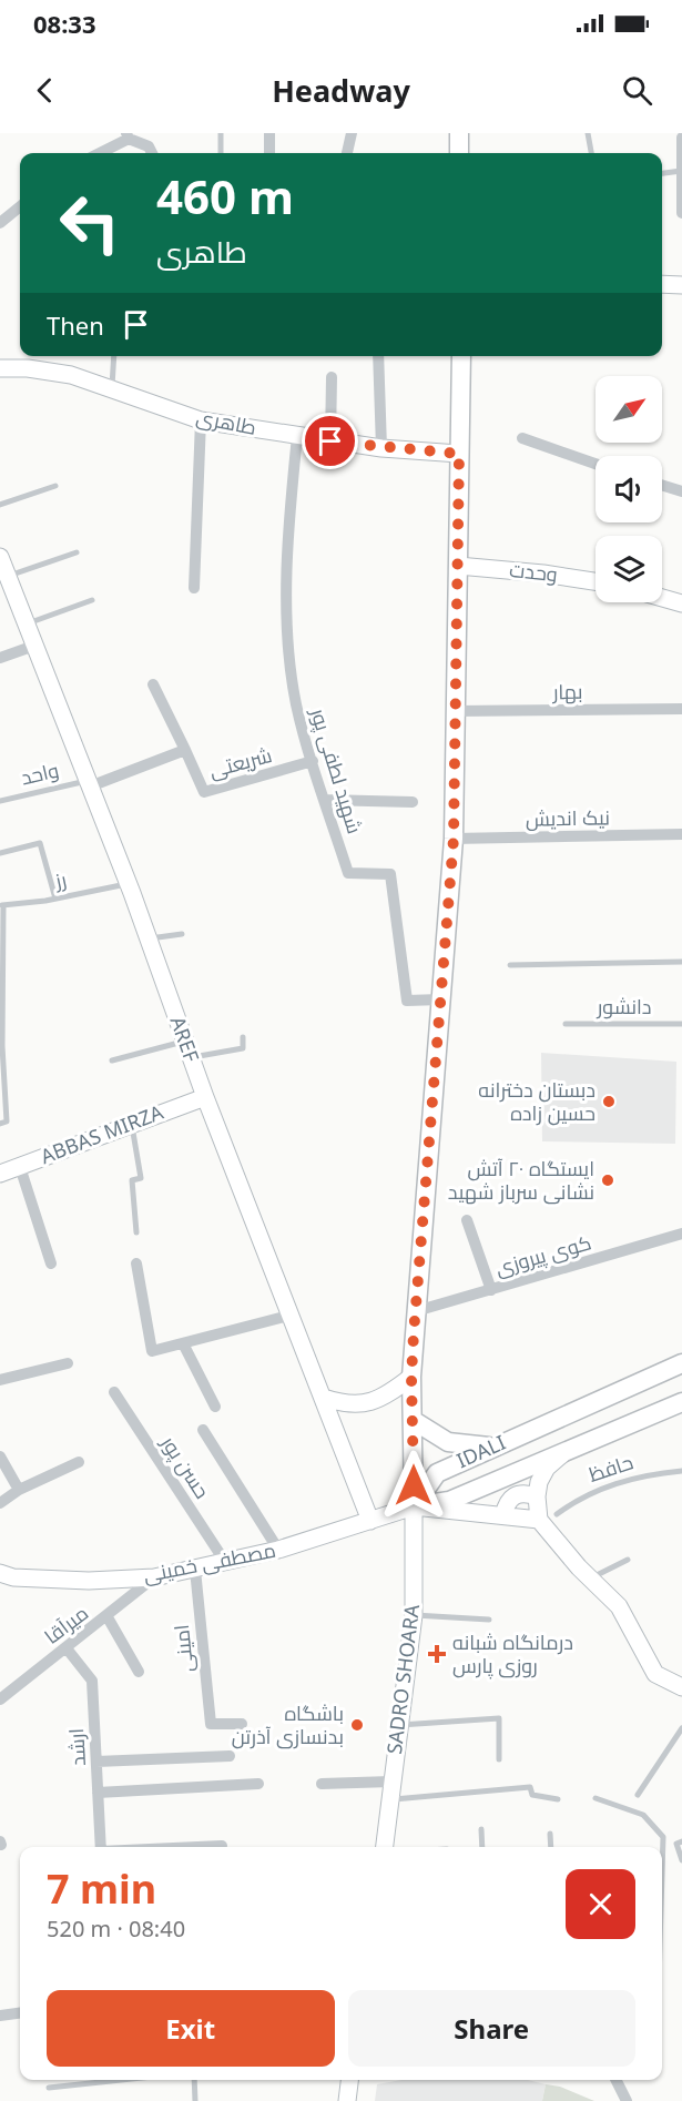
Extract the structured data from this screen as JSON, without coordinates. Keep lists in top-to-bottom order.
{
  "streets": {
    "main road": [
      "طاهری",
      "وحدت",
      "AREF",
      "ABBAS MIRZA",
      "IDALI",
      "مصطفی خمینی",
      "SADRO SHOARA"
    ],
    "street": [
      "بهار",
      "شریعتی",
      "شهید لطفی پور",
      "نیک اندیش",
      "کوی پیروزی",
      "حسن پور",
      "میرآقا",
      "امینی",
      "ارشد"
    ],
    "lane": [
      "واحد",
      "رز",
      "دانشور",
      "حافظ"
    ]
  },
  "crossings": [
    ["طاهری", "شهید لطفی پور"],
    ["شریعتی", "شهید لطفی پور"],
    ["شریعتی", "واحد"],
    ["شریعتی", "AREF"],
    ["واحد", "AREF"],
    ["رز", "AREF"],
    ["AREF", "ABBAS MIRZA"],
    ["AREF", "مصطفی خمینی"],
    ["IDALI", "مصطفی خمینی"],
    ["IDALI", "SADRO SHOARA"],
    ["حسن پور", "مصطفی خمینی"],
    ["مصطفی خمینی", "میرآقا"],
    ["مصطفی خمینی", "امینی"],
    ["مصطفی خمینی", "SADRO SHOARA"],
    ["میرآقا", "ارشد"]
  ],
  "places": {
    "other": ["دبستان دخترانه حسین زاده", "ایستگاه ۲۰ آتش نشانی سرباز شهید", "باشگاه بدنسازی آذرتن"],
    "health": ["درمانگاه شبانه روزی پارس"]
  },
  "north": "top right",
  "page": {
    "status": "08:33",
    "header": "Headway",
    "turn": ["460 m", "طاهری"],
    "then": "Then",
    "heading": ["7 min", "520 m · 08:40"],
    "buttons": ["Exit", "Share"]
  }
}
